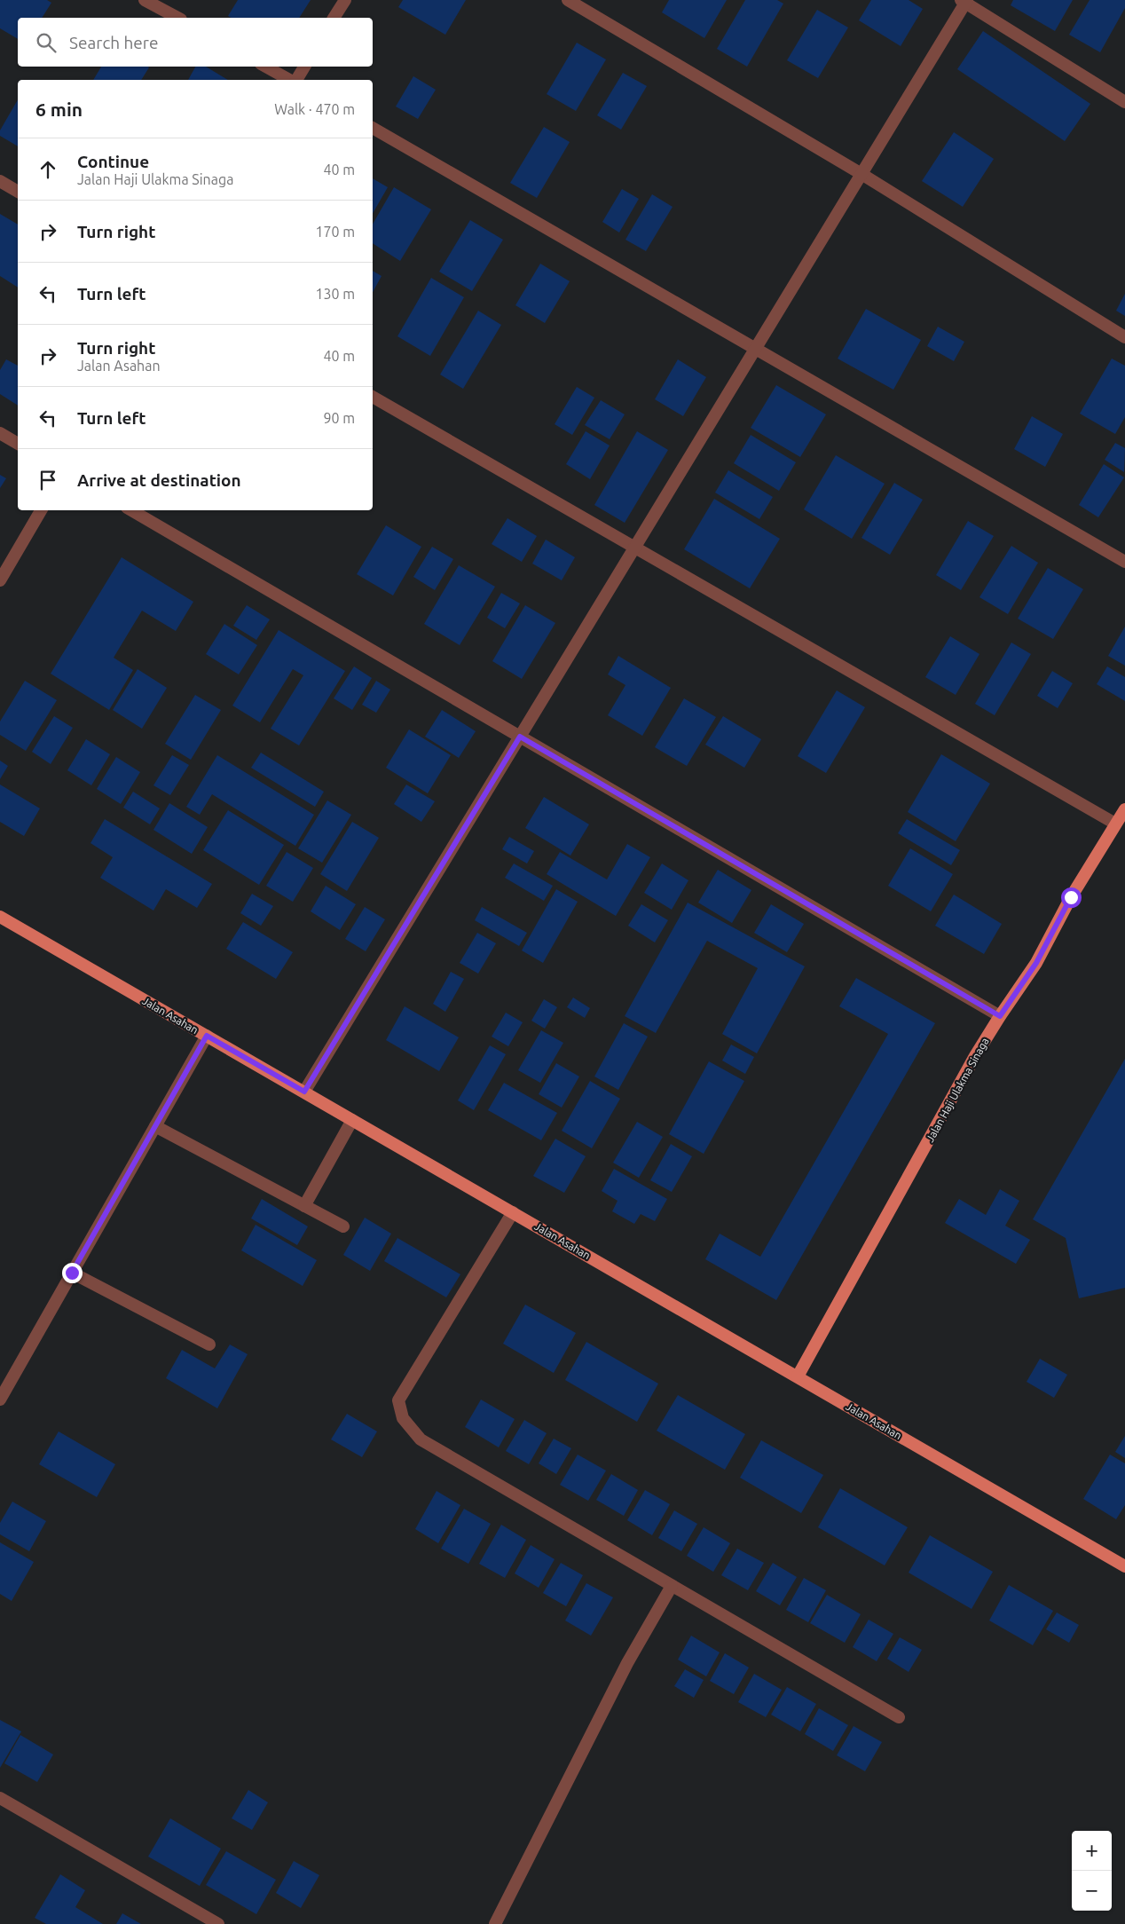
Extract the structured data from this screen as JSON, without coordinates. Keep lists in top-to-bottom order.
{
  "streets": {
    "main road": ["Jalan Asahan", "Jalan Haji Ulakma Sinaga"]
  },
  "crossings": [
    ["Jalan Asahan", "Jalan Haji Ulakma Sinaga"]
  ],
  "page": {
    "search": "Search here",
    "heading": ["6 min", "Walk · 470 m"],
    "list": [
      ["Continue", "Jalan Haji Ulakma Sinaga", "40 m"],
      ["Turn right", "170 m"],
      ["Turn left", "130 m"],
      ["Turn right", "Jalan Asahan", "40 m"],
      ["Turn left", "90 m"],
      "Arrive at destination"
    ],
    "map_buttons": ["+", "−"]
  }
}
